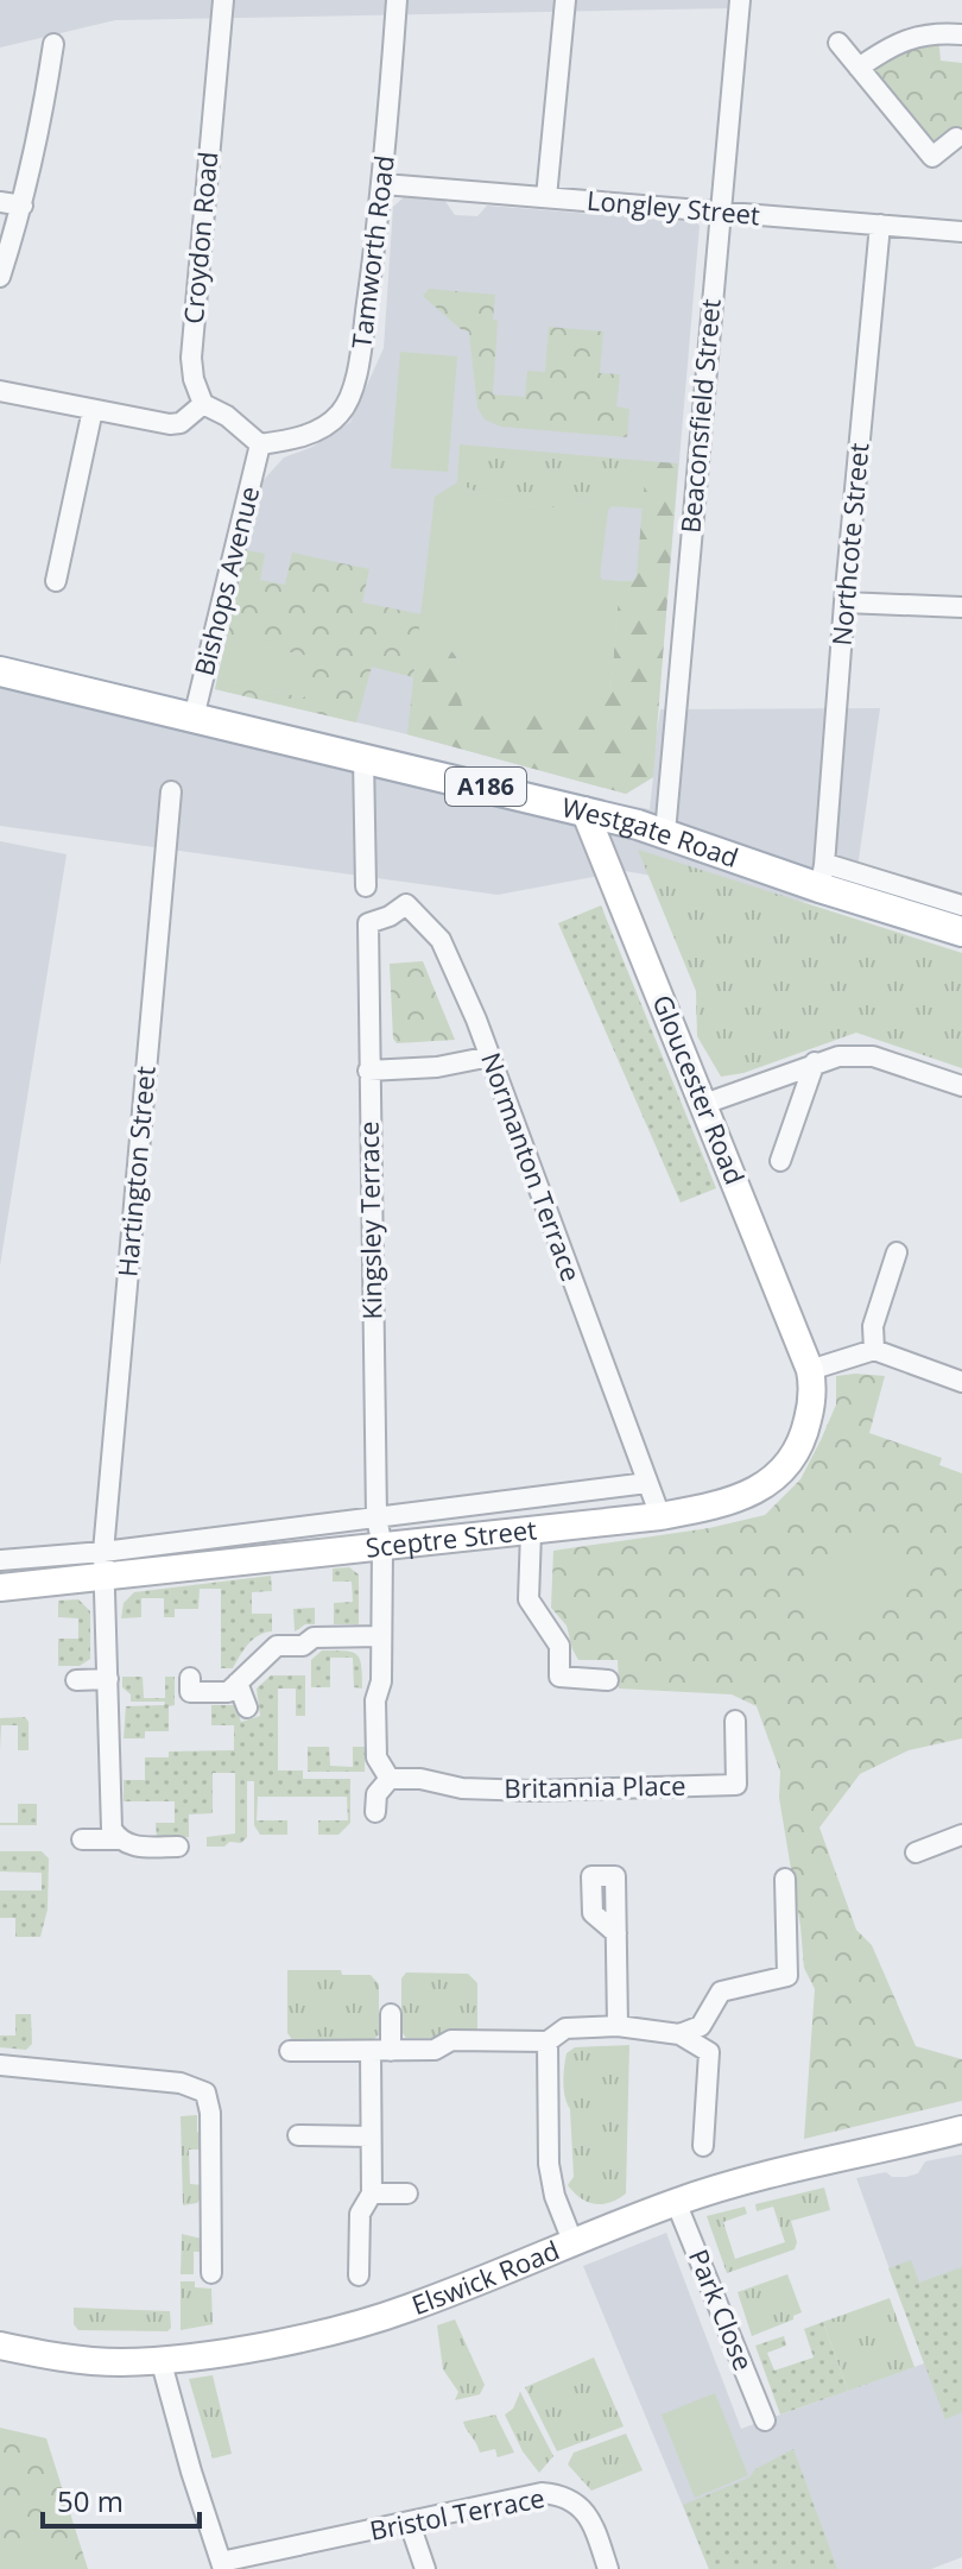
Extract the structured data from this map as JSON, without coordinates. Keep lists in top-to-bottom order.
{
  "streets": {
    "main road": ["A186", "Westgate Road"],
    "street": [
      "Longley Street",
      "Croydon Road",
      "Tamworth Road",
      "Beaconsfield Street",
      "Northcote Street",
      "Bishops Avenue",
      "Gloucester Road",
      "Normanton Terrace",
      "Hartington Street",
      "Kingsley Terrace",
      "Sceptre Street",
      "Britannia Place",
      "Elswick Road",
      "Park Close",
      "Bristol Terrace"
    ]
  },
  "crossings": [
    ["Longley Street", "Tamworth Road"],
    ["Longley Street", "Beaconsfield Street"],
    ["Longley Street", "Northcote Street"],
    ["Tamworth Road", "Bishops Avenue"],
    ["Beaconsfield Street", "Westgate Road"],
    ["Northcote Street", "Westgate Road"],
    ["Bishops Avenue", "Westgate Road"],
    ["Westgate Road", "Gloucester Road"],
    ["Gloucester Road", "Sceptre Street"],
    ["Normanton Terrace", "Kingsley Terrace"],
    ["Normanton Terrace", "Sceptre Street"],
    ["Hartington Street", "Sceptre Street"],
    ["Kingsley Terrace", "Sceptre Street"],
    ["Elswick Road", "Park Close"]
  ],
  "scale_bar": "50 m"
}
